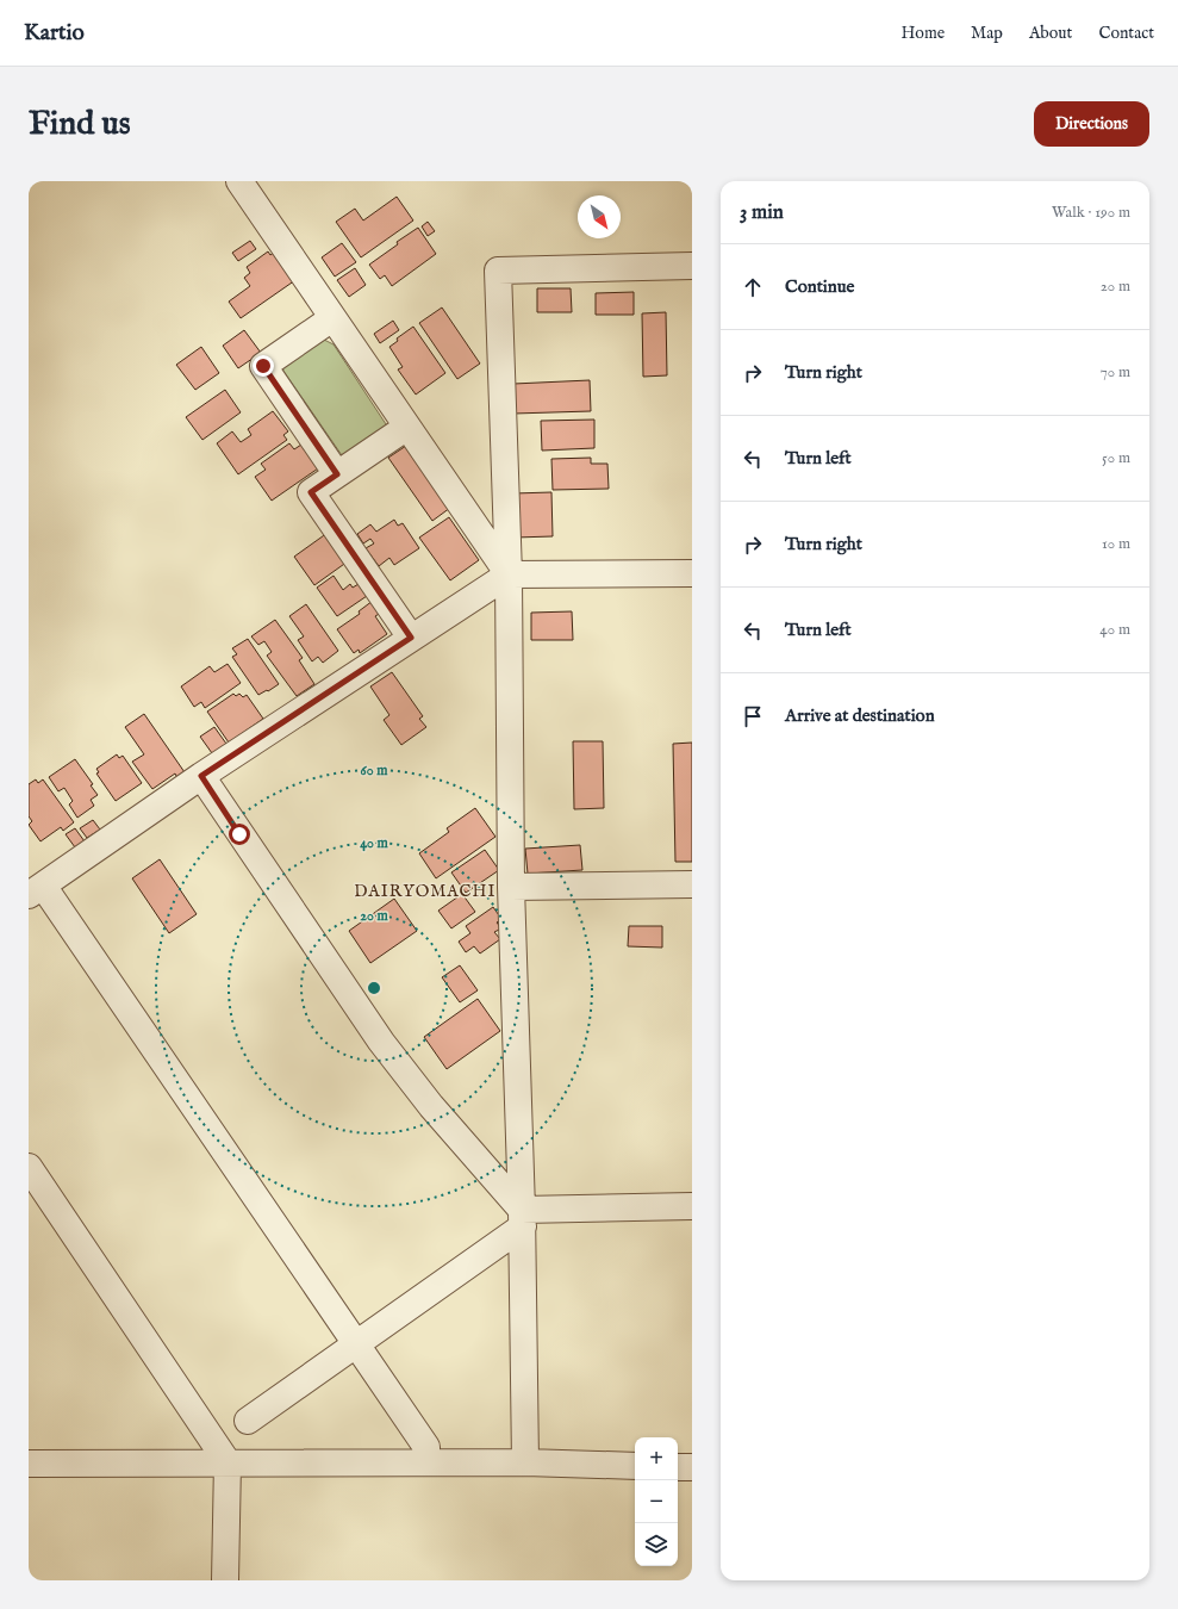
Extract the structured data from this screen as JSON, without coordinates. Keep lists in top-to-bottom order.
{
  "districts": ["DAIRYOMACHI"],
  "north": "bottom right",
  "page": {
    "header": "Kartio",
    "nav": [
      "Home",
      "Map",
      "About",
      "Contact"
    ],
    "buttons": "Directions",
    "title": "Find us",
    "heading": ["3 min", "Walk · 190 m"],
    "list": [
      ["Continue", "20 m"],
      ["Turn right", "70 m"],
      ["Turn left", "50 m"],
      ["Turn right", "10 m"],
      ["Turn left", "40 m"],
      "Arrive at destination"
    ],
    "map_buttons": ["+", "−"]
  },
  "rings": ["60 m", "40 m", "20 m"]
}
